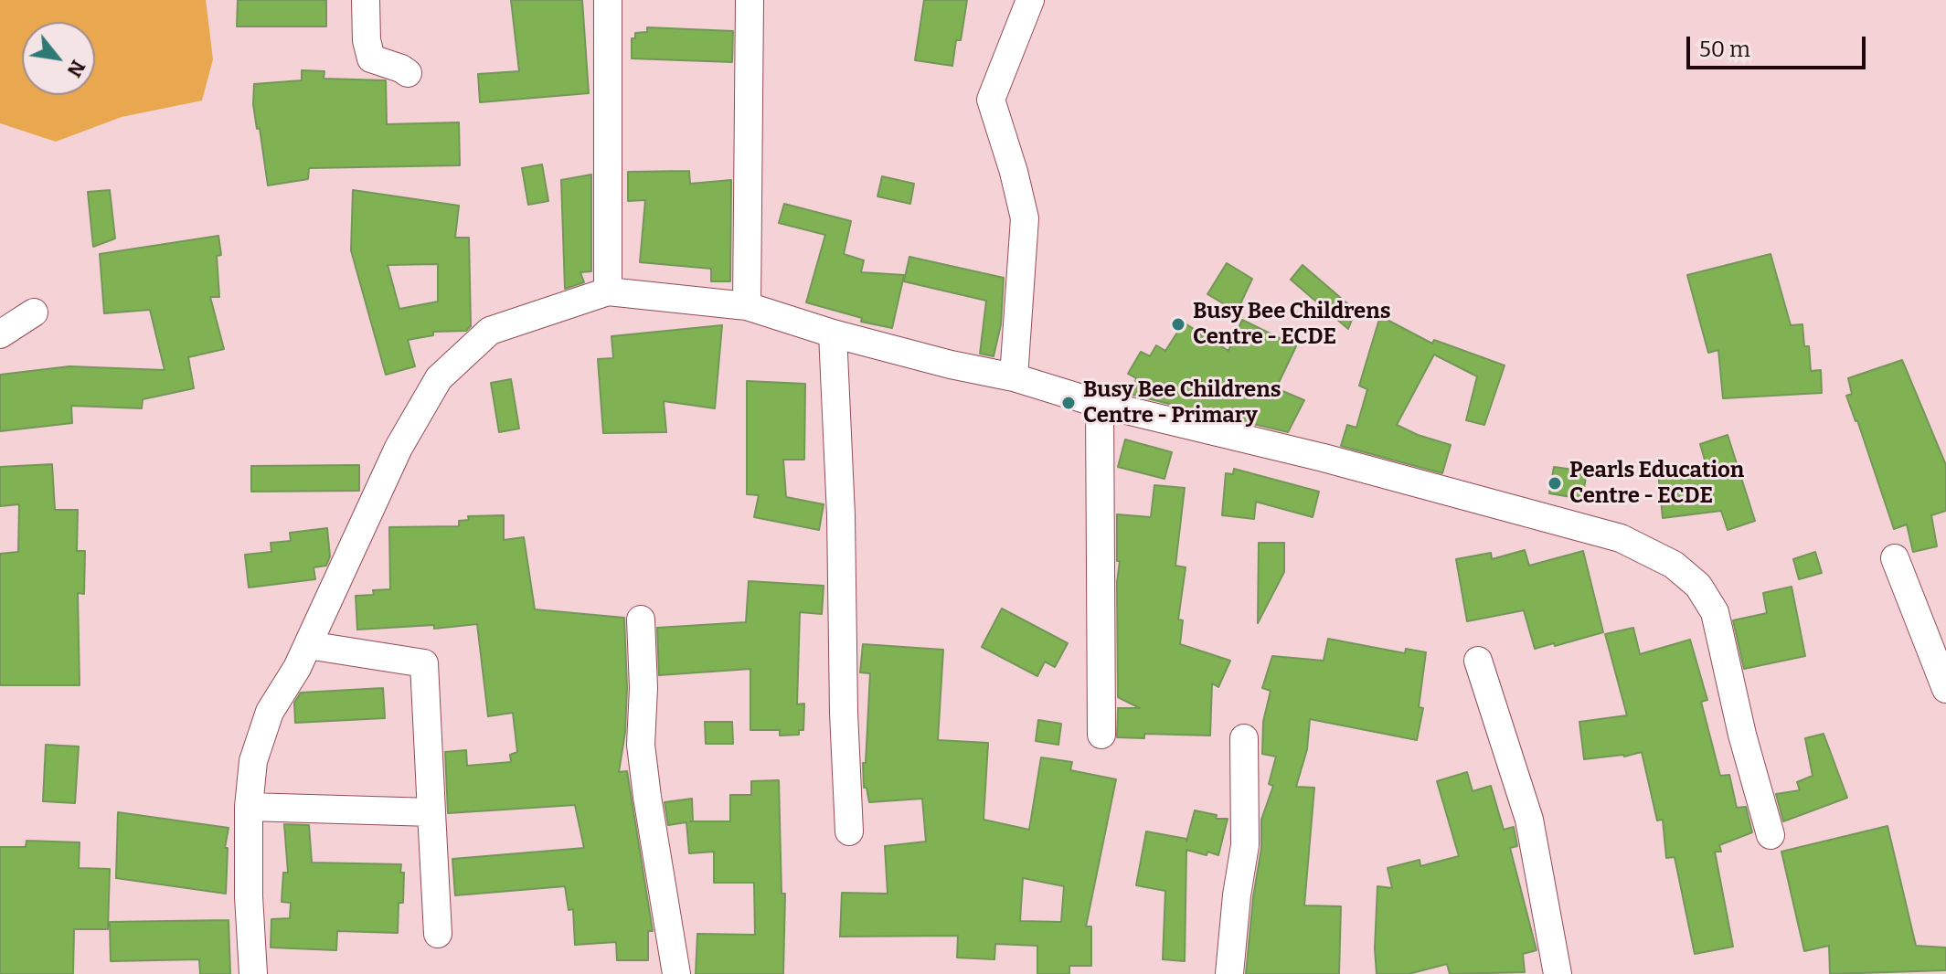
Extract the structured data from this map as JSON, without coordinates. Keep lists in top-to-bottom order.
{
  "places": ["Busy Bee Childrens Centre - ECDE", "Busy Bee Childrens Centre - Primary", "Pearls Education Centre - ECDE"],
  "scale_bar": "50 m",
  "north": "bottom right"
}
